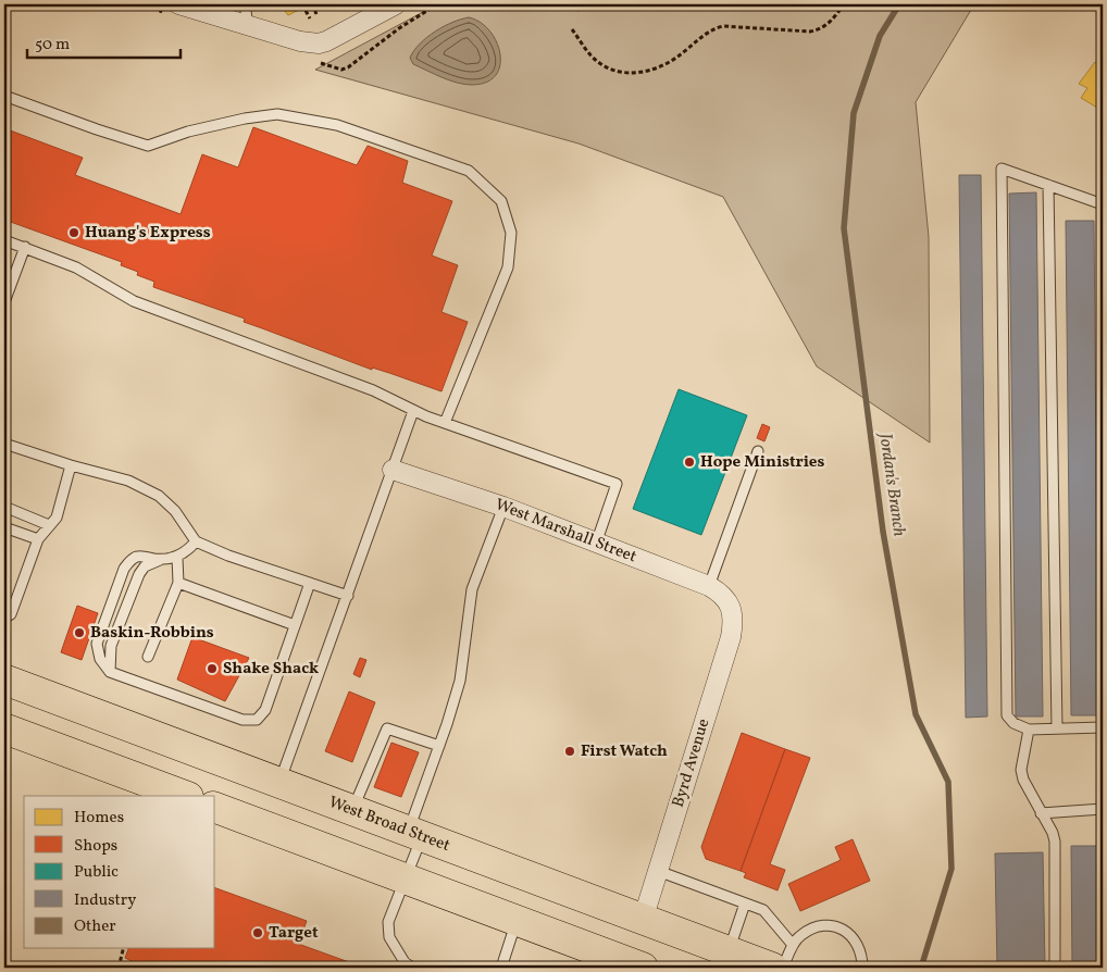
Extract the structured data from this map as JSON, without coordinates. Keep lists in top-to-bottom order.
{
  "streets": {
    "main road": ["West Broad Street"],
    "street": ["West Marshall Street", "Byrd Avenue"]
  },
  "crossings": [
    ["West Marshall Street", "Byrd Avenue"],
    ["Byrd Avenue", "West Broad Street"]
  ],
  "water": ["Jordan's Branch"],
  "places": [
    "Huang's Express",
    "Hope Ministries",
    "Baskin-Robbins",
    "Shake Shack",
    "First Watch",
    "Target"
  ],
  "legend": [
    "Homes",
    "Shops",
    "Public",
    "Industry",
    "Other"
  ],
  "scale_bar": "50 m"
}
